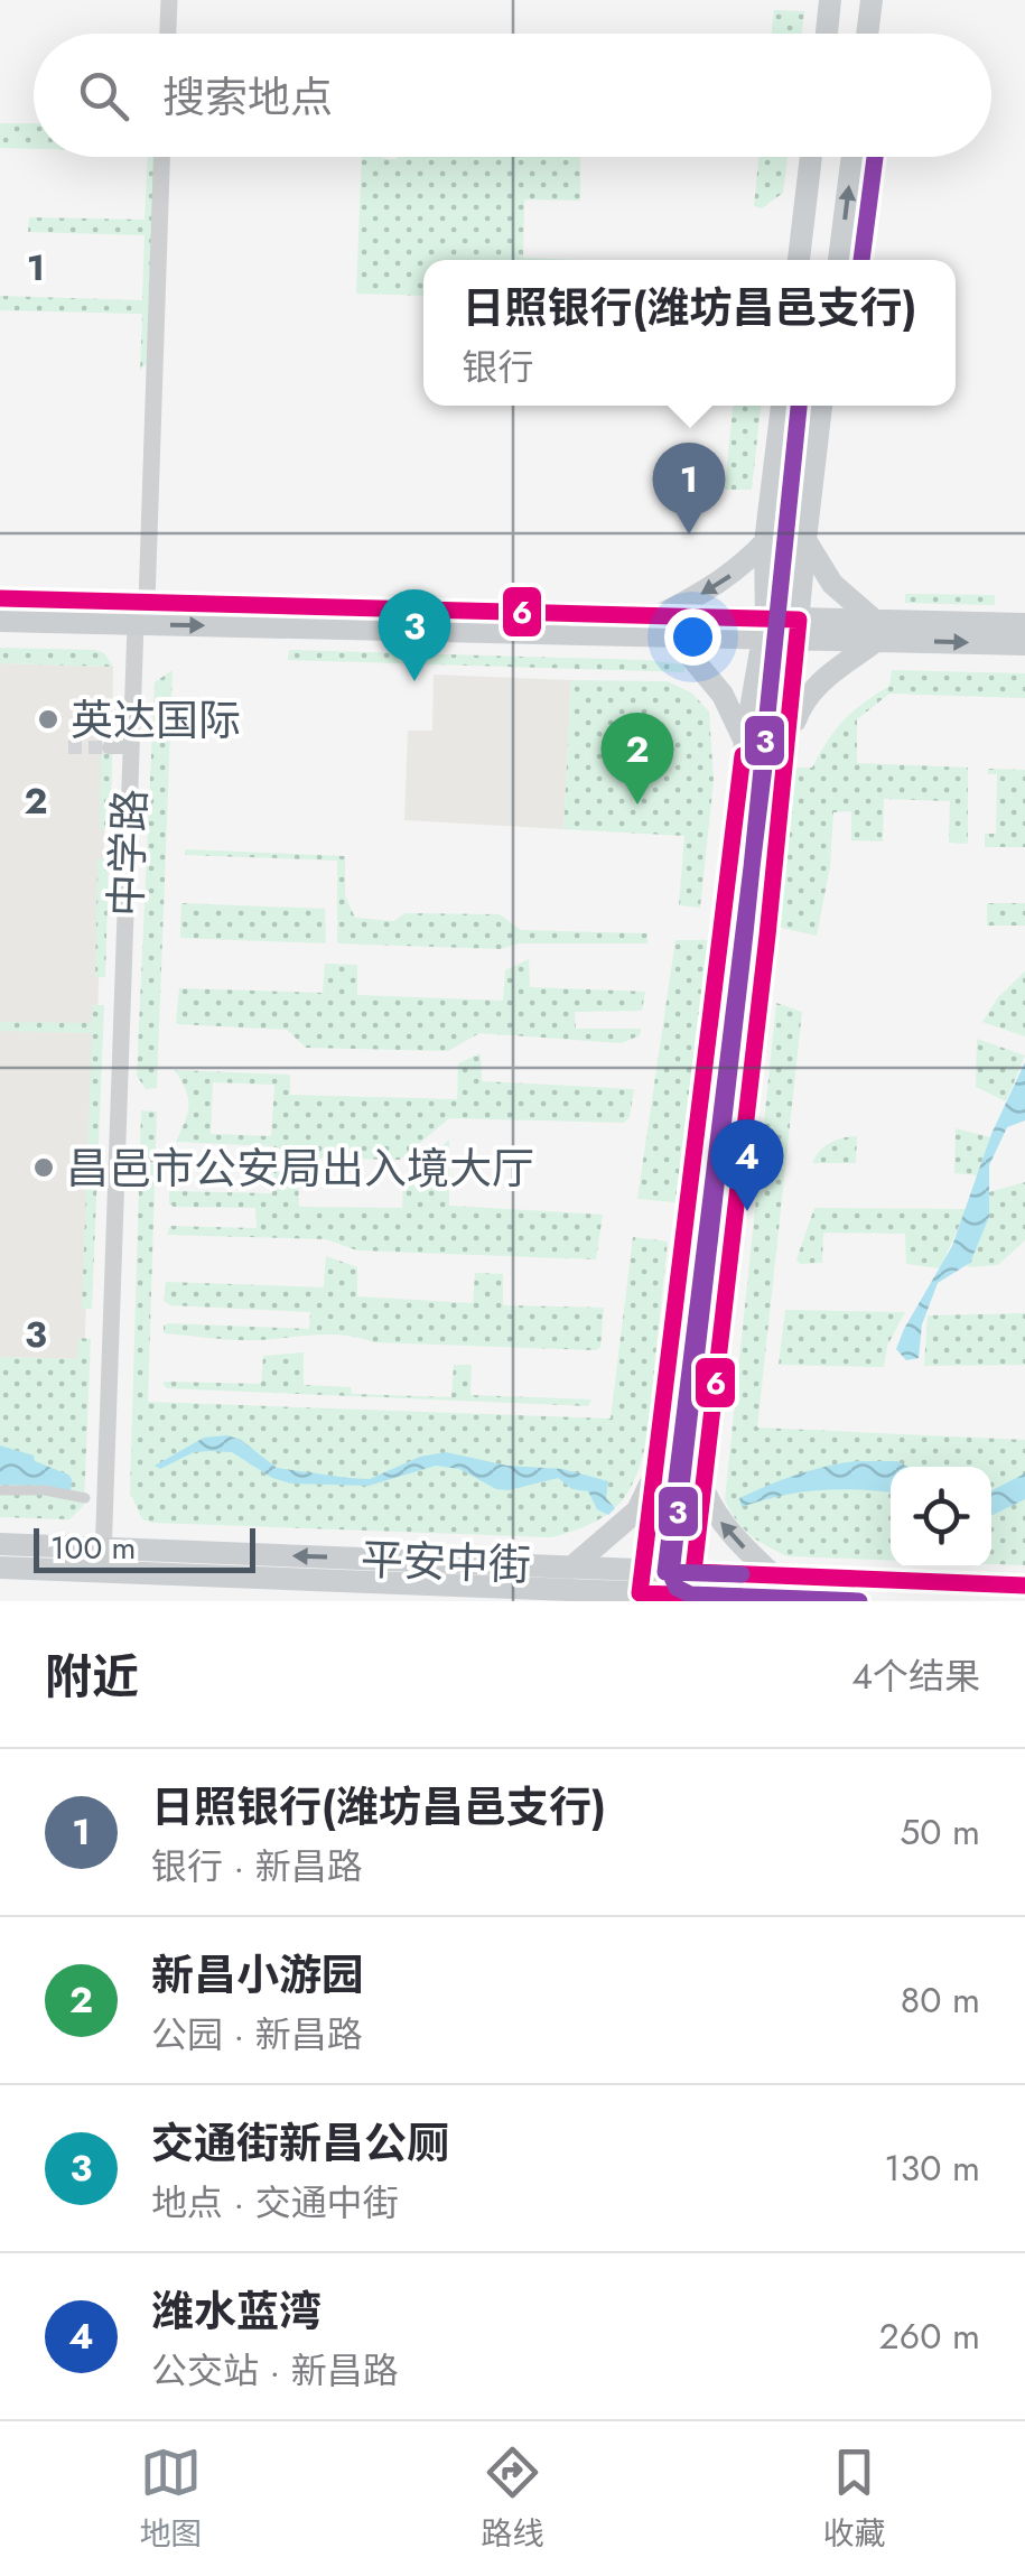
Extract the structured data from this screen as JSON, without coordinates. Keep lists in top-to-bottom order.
{
  "streets": {
    "main road": ["平安中街"],
    "street": ["中学路"]
  },
  "crossings": [
    ["中学路", "平安中街"]
  ],
  "places": ["英达国际", "昌邑市公安局出入境大厅"],
  "lines": ["transit line 3", "transit line 6"],
  "scale_bar": "100 m",
  "page": {
    "search": "搜索地点",
    "popup": ["日照银行(潍坊昌邑支行)", "银行"],
    "pins": [
      "1",
      "3",
      "2",
      "4"
    ],
    "scale": "100 m",
    "heading": ["附近", "4个结果"],
    "list": [
      {
        "mark": "1",
        "name": "日照银行(潍坊昌邑支行)",
        "note": "银行 · 新昌路",
        "value": "50 m"
      },
      {
        "mark": "2",
        "name": "新昌小游园",
        "note": "公园 · 新昌路",
        "value": "80 m"
      },
      {
        "mark": "3",
        "name": "交通街新昌公厕",
        "note": "地点 · 交通中街",
        "value": "130 m"
      },
      {
        "mark": "4",
        "name": "潍水蓝湾",
        "note": "公交站 · 新昌路",
        "value": "260 m"
      }
    ],
    "nav": ["地图", "路线", "收藏"]
  },
  "grid": {
    "rows": ["1", "2", "3"]
  }
}
